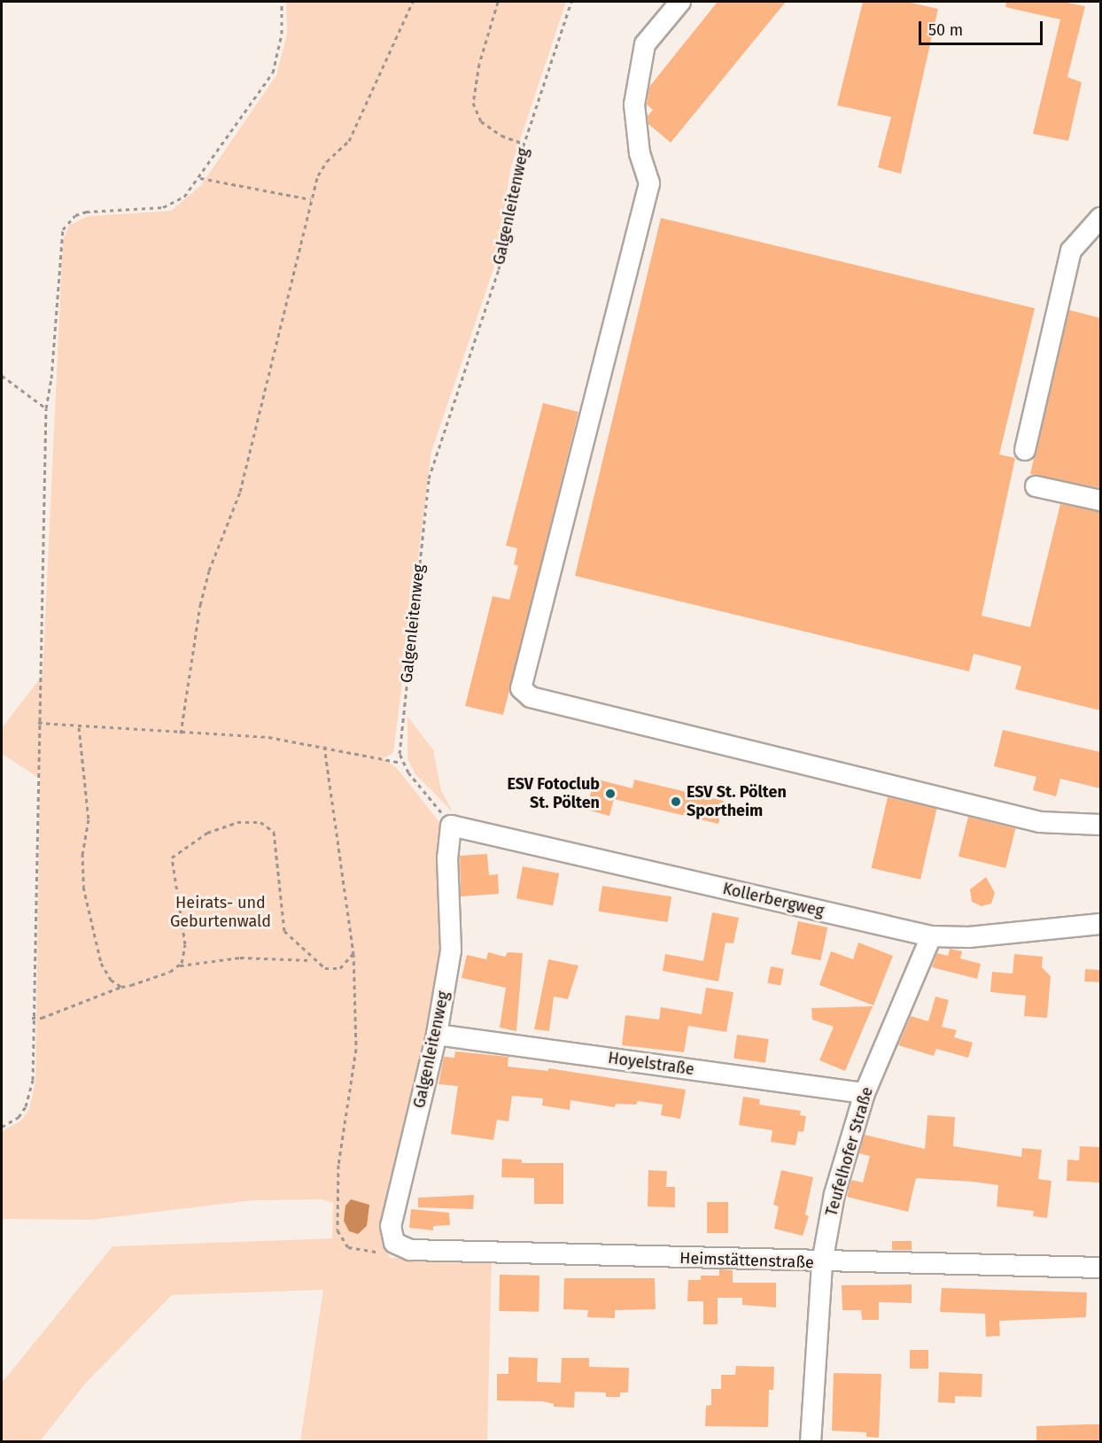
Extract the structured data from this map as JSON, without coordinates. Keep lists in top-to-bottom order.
{
  "streets": {
    "street": [
      "Galgenleitenweg",
      "Kollerbergweg",
      "Hoyelstraße",
      "Teufelhofer Straße",
      "Heimstättenstraße"
    ]
  },
  "crossings": [
    ["Galgenleitenweg", "Kollerbergweg"],
    ["Galgenleitenweg", "Hoyelstraße"],
    ["Galgenleitenweg", "Heimstättenstraße"],
    ["Kollerbergweg", "Teufelhofer Straße"],
    ["Hoyelstraße", "Teufelhofer Straße"],
    ["Teufelhofer Straße", "Heimstättenstraße"]
  ],
  "parks": ["Heirats- und Geburtenwald"],
  "places": ["ESV Fotoclub St. Pölten", "ESV St. Pölten Sportheim"],
  "scale_bar": "50 m"
}
